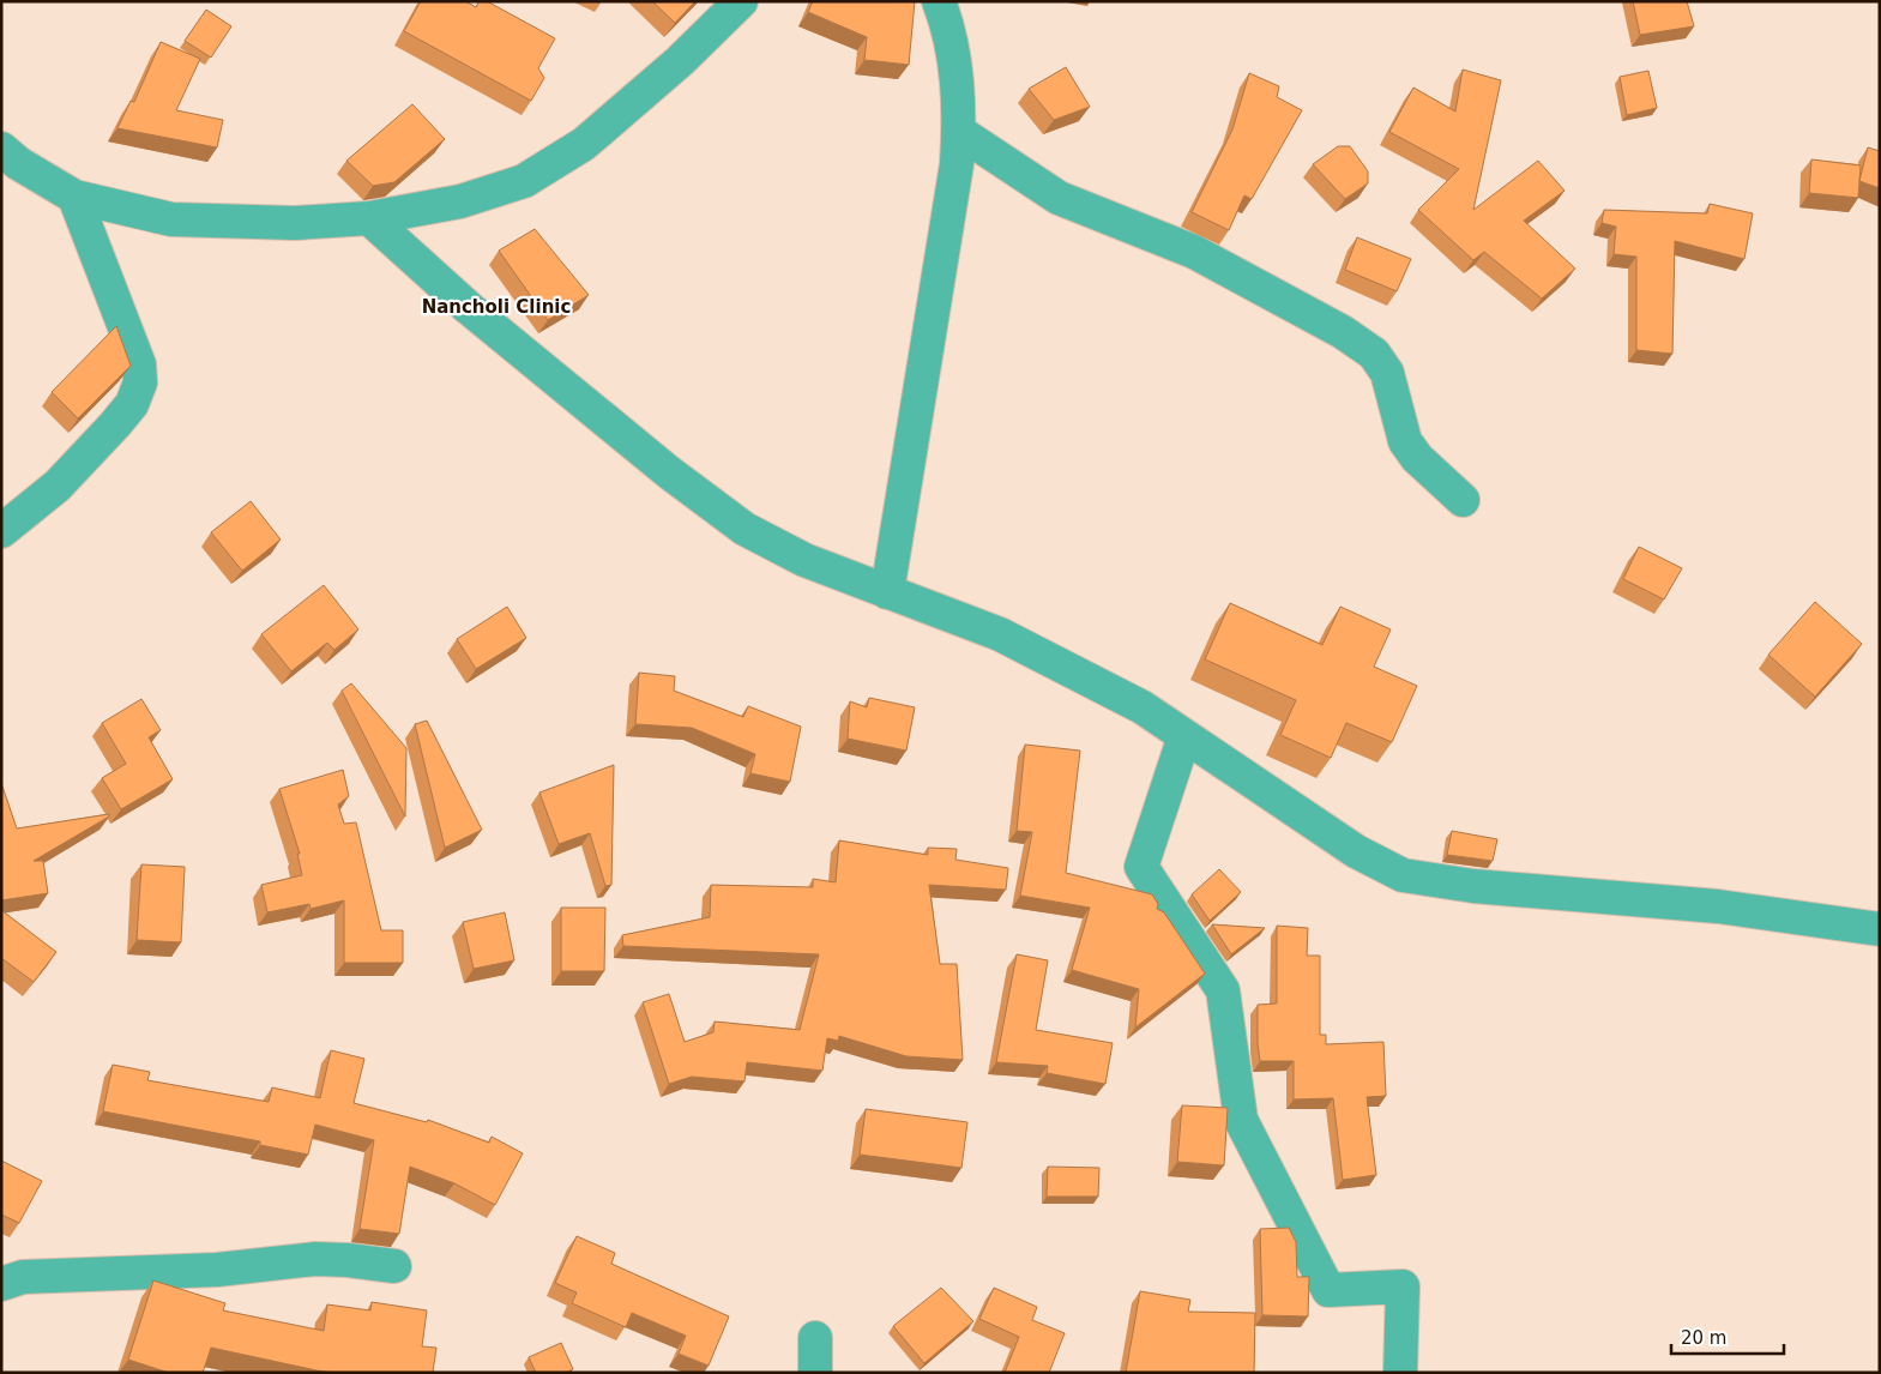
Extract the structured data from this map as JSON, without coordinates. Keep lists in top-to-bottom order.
{
  "districts": ["Nancholi Clinic"],
  "scale_bar": "20 m"
}
